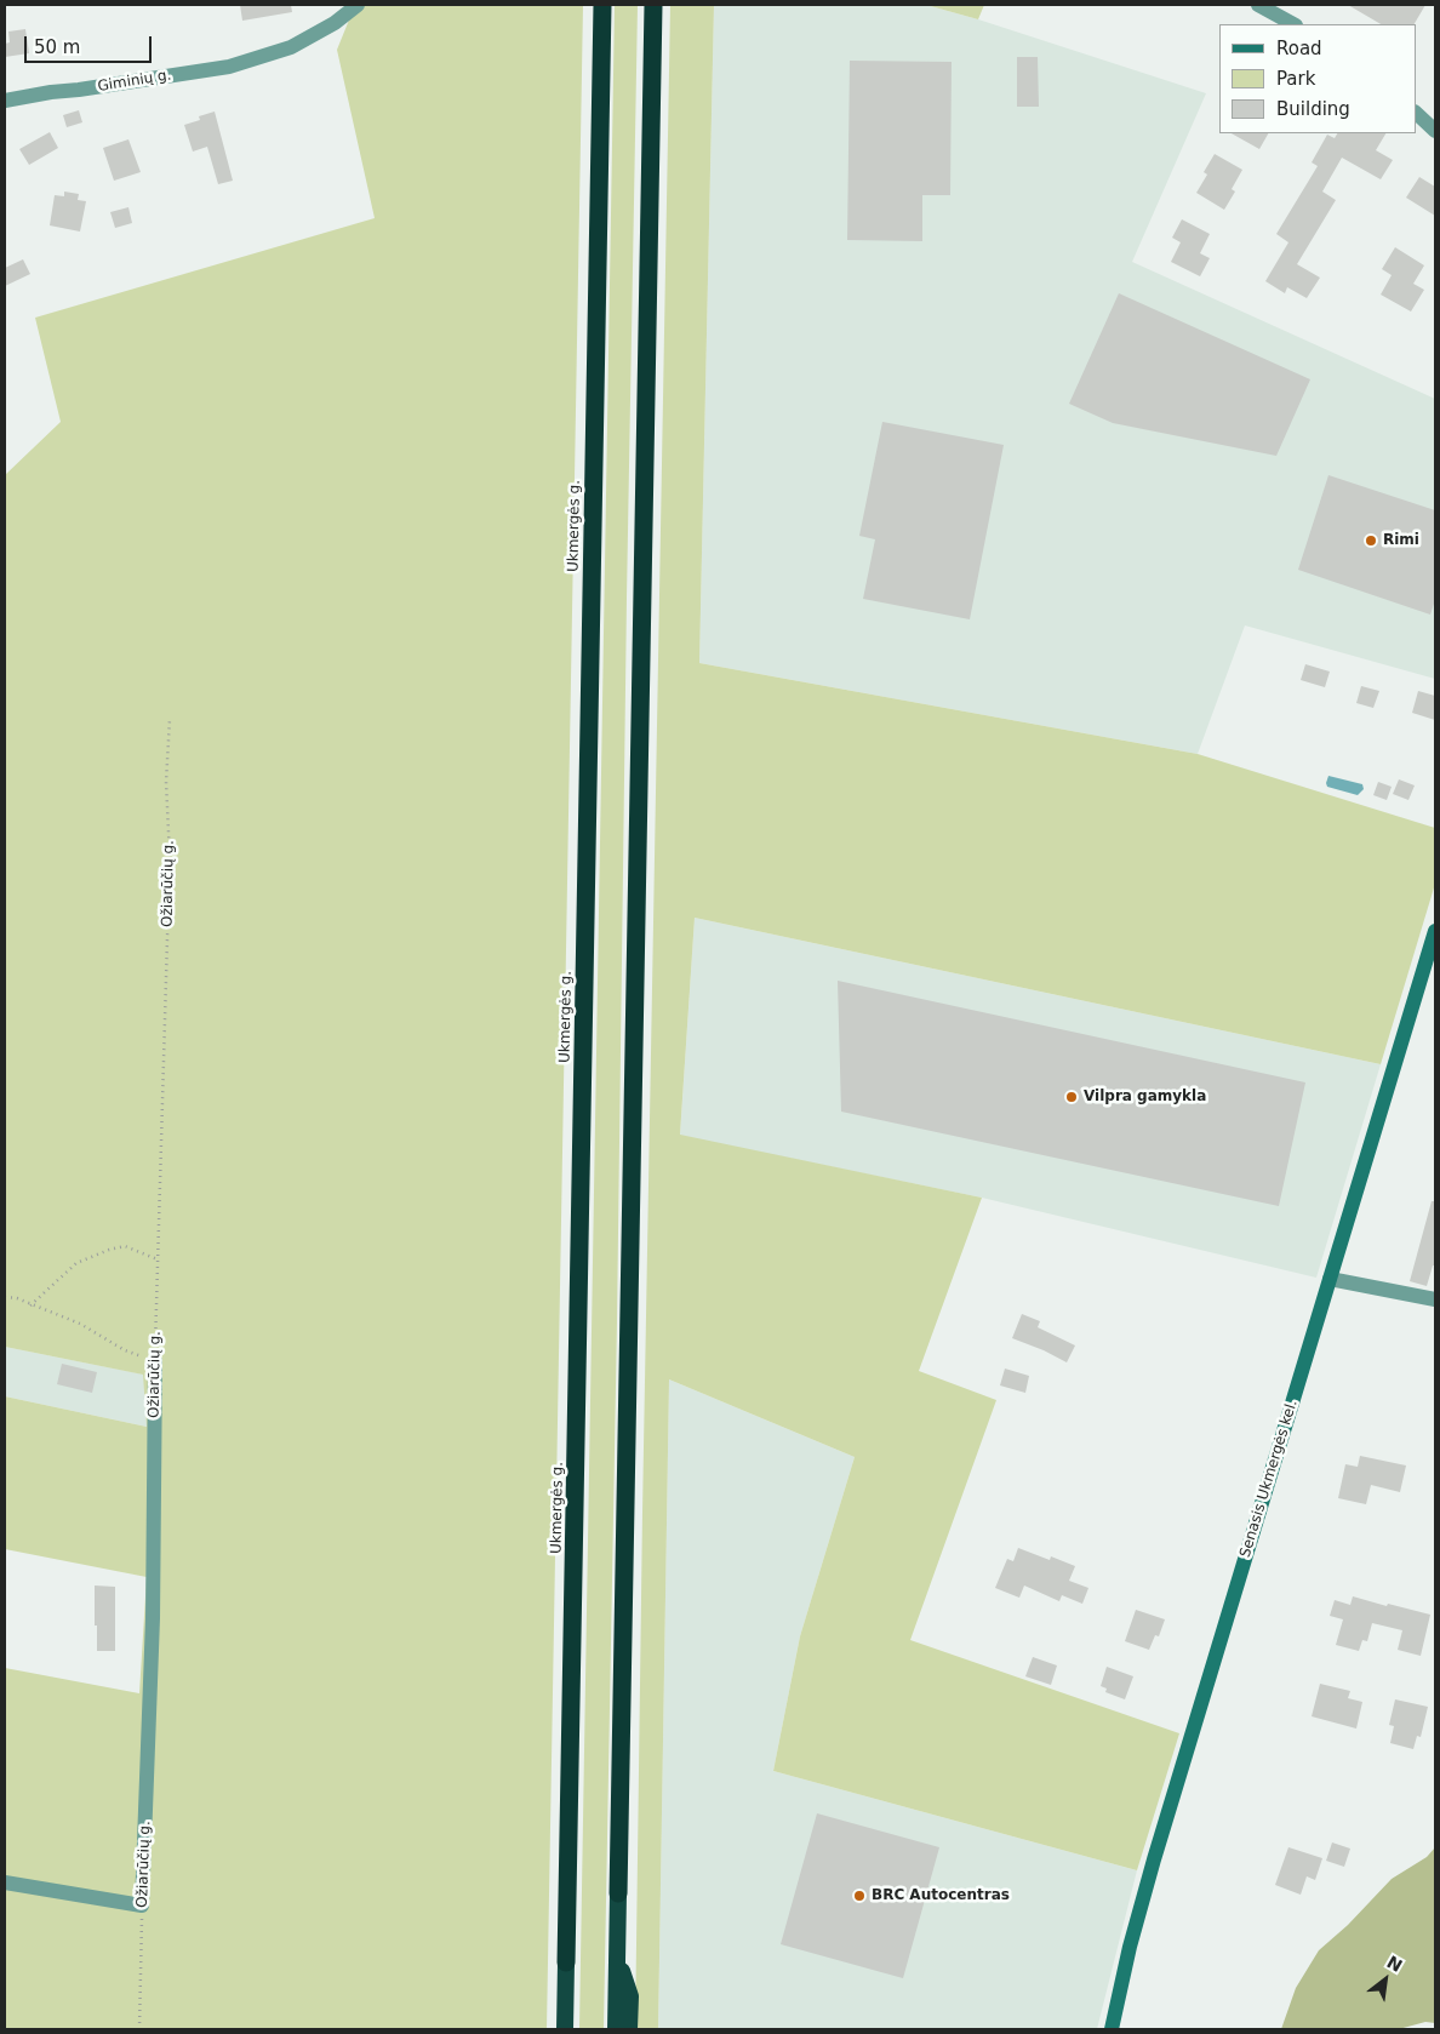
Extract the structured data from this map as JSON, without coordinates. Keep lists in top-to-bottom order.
{
  "streets": {
    "highway": ["Ukmergės g."],
    "main road": ["Senasis Ukmergės kel."],
    "street": ["Giminių g.", "Ožiarūčių g."]
  },
  "places": ["Rimi", "Vilpra gamykla", "BRC Autocentras"],
  "legend": ["Road", "Park", "Building"],
  "scale_bar": "50 m",
  "north": "top right"
}
